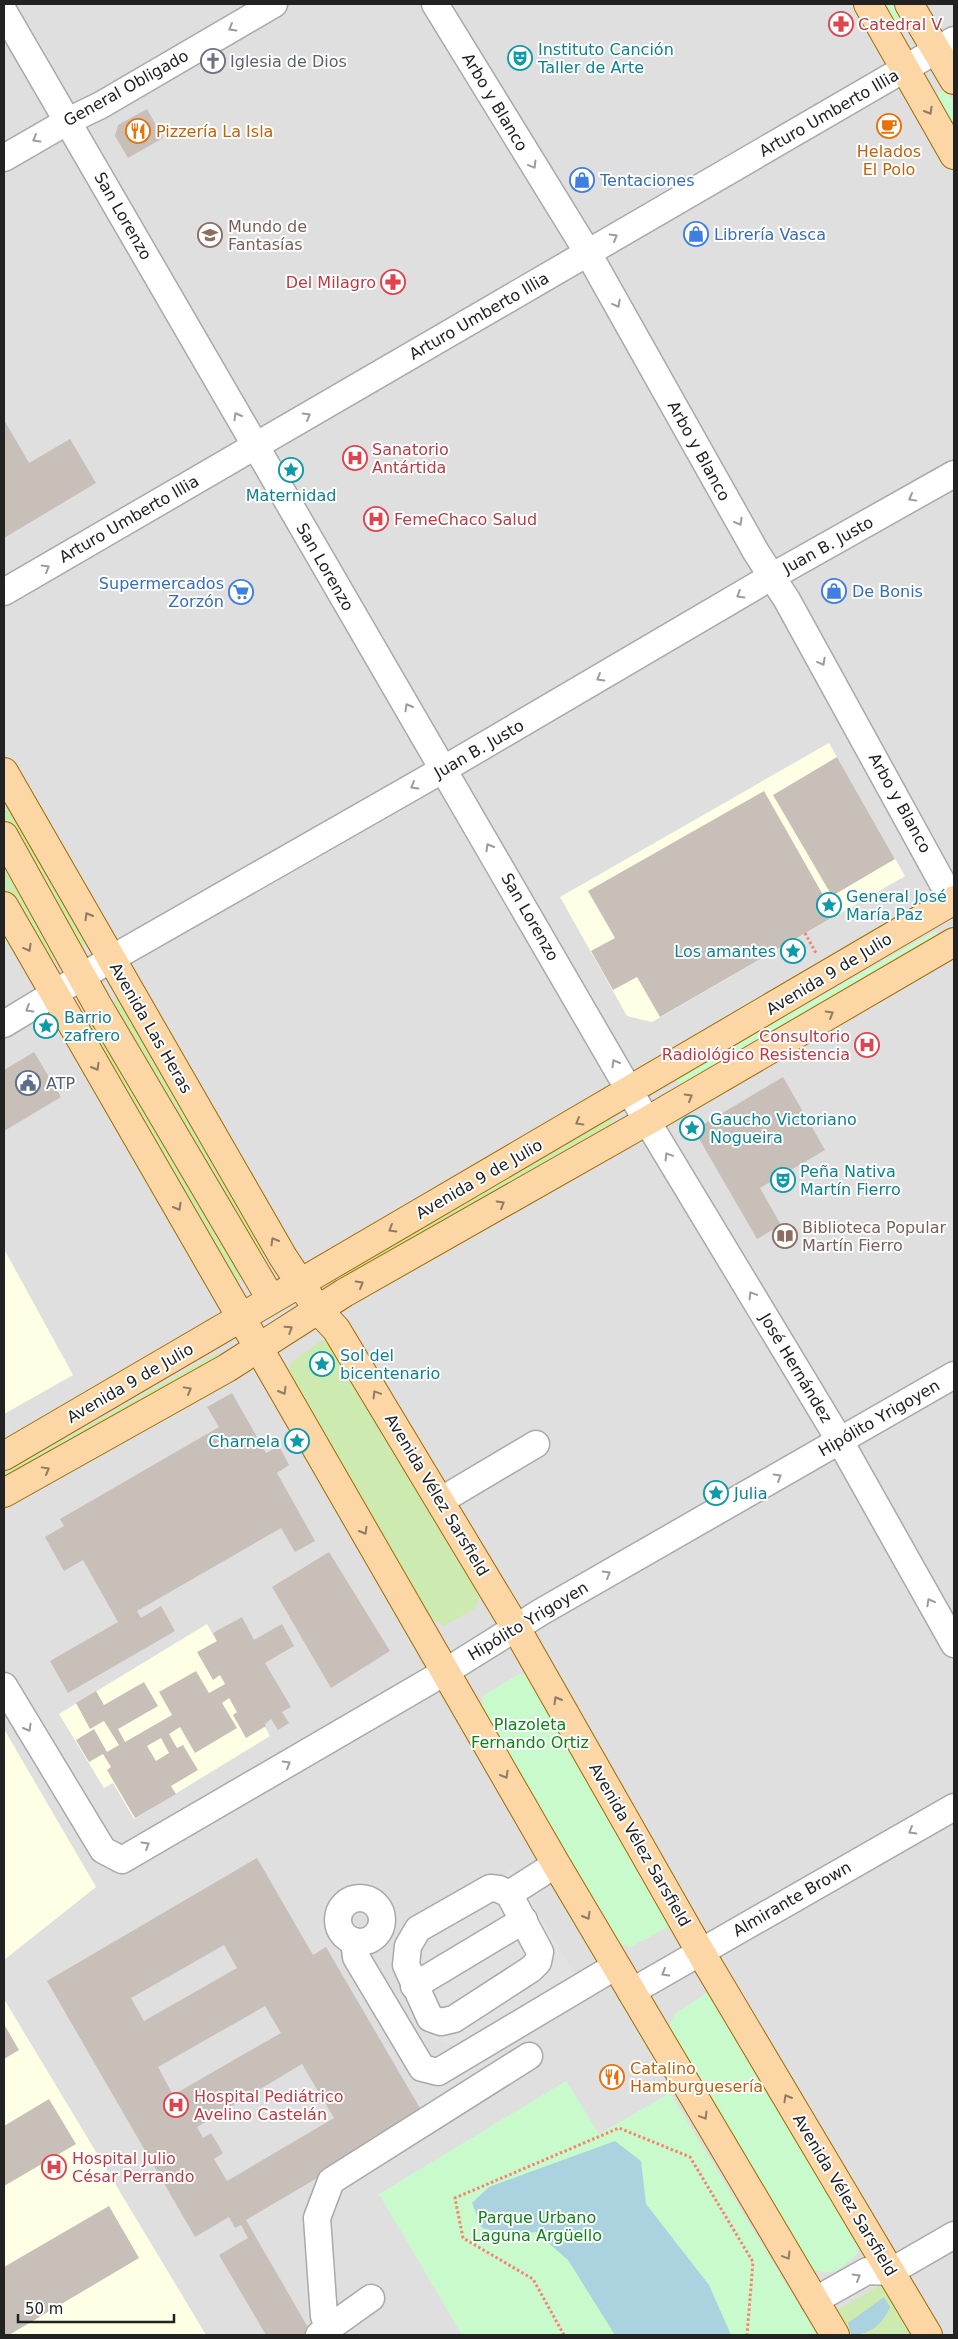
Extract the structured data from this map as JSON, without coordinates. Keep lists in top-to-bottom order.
{
  "streets": {
    "main road": ["Avenida 9 de Julio", "Avenida Las Heras", "Avenida Vélez Sarsfield"],
    "street": [
      "General Obligado",
      "Arbo y Blanco",
      "Arturo Umberto Illia",
      "San Lorenzo",
      "Juan B. Justo",
      "José Hernández",
      "Hipólito Yrigoyen",
      "Almirante Brown"
    ]
  },
  "crossings": [
    ["General Obligado", "San Lorenzo"],
    ["Arbo y Blanco", "Arturo Umberto Illia"],
    ["Arbo y Blanco", "Juan B. Justo"],
    ["Arbo y Blanco", "Avenida 9 de Julio"],
    ["Arturo Umberto Illia", "San Lorenzo"],
    ["San Lorenzo", "Juan B. Justo"],
    ["San Lorenzo", "Avenida 9 de Julio"],
    ["San Lorenzo", "José Hernández"],
    ["Juan B. Justo", "Avenida Las Heras"],
    ["Avenida 9 de Julio", "Avenida Las Heras"],
    ["Avenida 9 de Julio", "José Hernández"],
    ["Avenida 9 de Julio", "Avenida Vélez Sarsfield"],
    ["Avenida Las Heras", "Avenida Vélez Sarsfield"],
    ["José Hernández", "Hipólito Yrigoyen"],
    ["Hipólito Yrigoyen", "Avenida Vélez Sarsfield"],
    ["Avenida Vélez Sarsfield", "Almirante Brown"]
  ],
  "one_way": [
    "General Obligado",
    "Arbo y Blanco",
    "Arturo Umberto Illia",
    "San Lorenzo",
    "Juan B. Justo",
    "José Hernández",
    "Hipólito Yrigoyen",
    "Almirante Brown"
  ],
  "parks": ["Plazoleta Fernando Ortiz", "Parque Urbano Laguna Argüello"],
  "places": {
    "pharmacy": ["Catedral V", "Del Milagro"],
    "theatre": ["Instituto Canción Taller de Arte", "Peña Nativa Martín Fierro"],
    "church": ["Iglesia de Dios"],
    "cafe": ["Helados El Polo"],
    "restaurant": ["Pizzería La Isla", "Catalino Hamburguesería"],
    "shop": ["Tentaciones", "Librería Vasca", "De Bonis"],
    "school or university": ["Mundo de Fantasías"],
    "hospital": [
      "Sanatorio Antártida",
      "FemeChaco Salud",
      "Consultorio Radiológico Resistencia",
      "Hospital Pediátrico Avelino Castelán",
      "Hospital Julio César Perrando"
    ],
    "place": [
      "Maternidad",
      "General José María Paz",
      "Los amantes",
      "Barrio zafrero",
      "Gaucho Victoriano Nogueira",
      "Sol del bicentenario",
      "Charnela",
      "Julia"
    ],
    "supermarket": ["Supermercados Zorzón"],
    "public building": ["ATP"],
    "library": ["Biblioteca Popular Martín Fierro"]
  },
  "scale_bar": "50 m"
}
